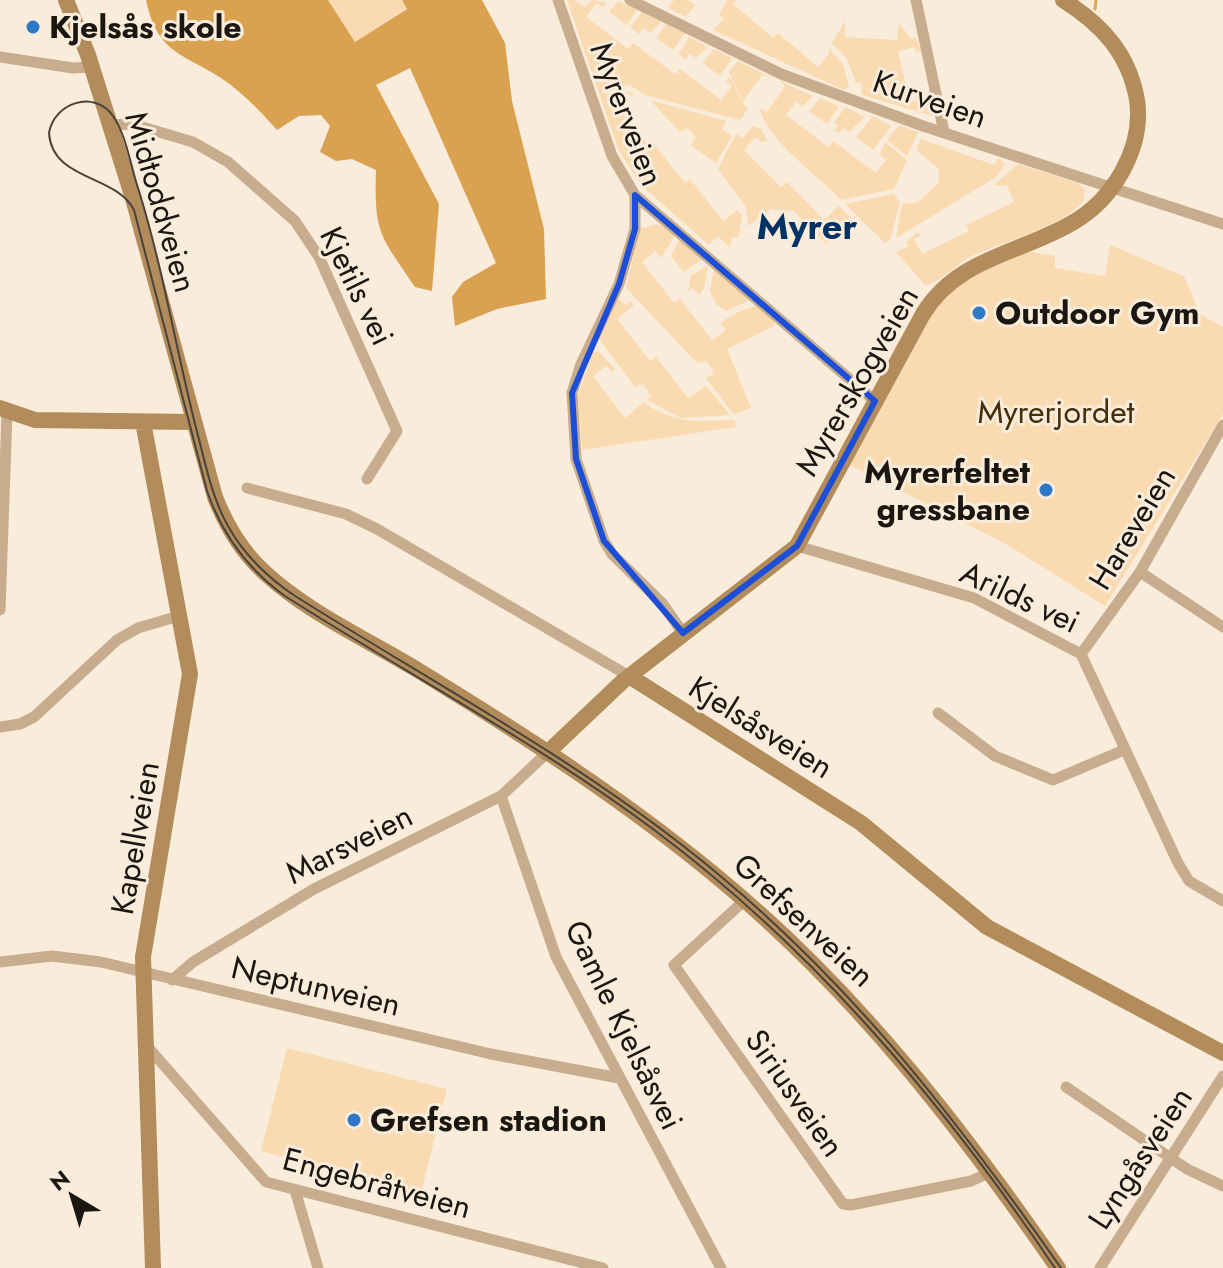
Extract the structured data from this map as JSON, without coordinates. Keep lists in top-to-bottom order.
{
  "streets": {
    "street": [
      "Kurveien",
      "Myrerveien",
      "Midtoddveien",
      "Kjetils vei",
      "Myrerskogveien",
      "Hareveien",
      "Arilds vei",
      "Kjelsåsveien",
      "Kapellveien",
      "Marsveien",
      "Grefsenveien",
      "Neptunveien",
      "Gamle Kjelsåsvei",
      "Siriusveien",
      "Lyngåsveien",
      "Engebråtveien"
    ]
  },
  "crossings": [
    ["Kurveien", "Myrerskogveien"],
    ["Myrerveien", "Myrerskogveien"],
    ["Midtoddveien", "Kjetils vei"],
    ["Midtoddveien", "Grefsenveien"],
    ["Myrerskogveien", "Arilds vei"],
    ["Myrerskogveien", "Kjelsåsveien"],
    ["Myrerskogveien", "Marsveien"],
    ["Myrerskogveien", "Grefsenveien"],
    ["Hareveien", "Arilds vei"],
    ["Kapellveien", "Neptunveien"],
    ["Kapellveien", "Engebråtveien"],
    ["Marsveien", "Grefsenveien"],
    ["Marsveien", "Neptunveien"],
    ["Marsveien", "Gamle Kjelsåsvei"],
    ["Grefsenveien", "Siriusveien"],
    ["Neptunveien", "Gamle Kjelsåsvei"]
  ],
  "districts": ["Myrer"],
  "parks": ["Myrerjordet"],
  "places": [
    "Kjelsås skole",
    "Outdoor Gym",
    "Myrerfeltet gressbane",
    "Grefsen stadion"
  ],
  "north": "top left"
}
